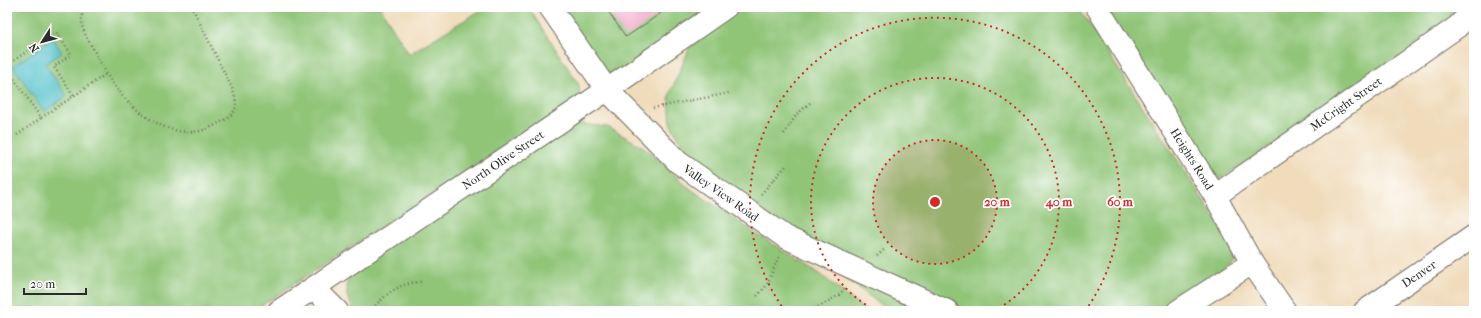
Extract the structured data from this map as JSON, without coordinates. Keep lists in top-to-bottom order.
{
  "streets": {
    "street": [
      "McCright Street",
      "Heights Road",
      "North Olive Street",
      "Valley View Road",
      "Denver"
    ]
  },
  "crossings": [
    ["McCright Street", "Heights Road"],
    ["North Olive Street", "Valley View Road"]
  ],
  "scale_bar": "20 m",
  "north": "bottom left",
  "rings": ["20 m", "40 m", "60 m"]
}
